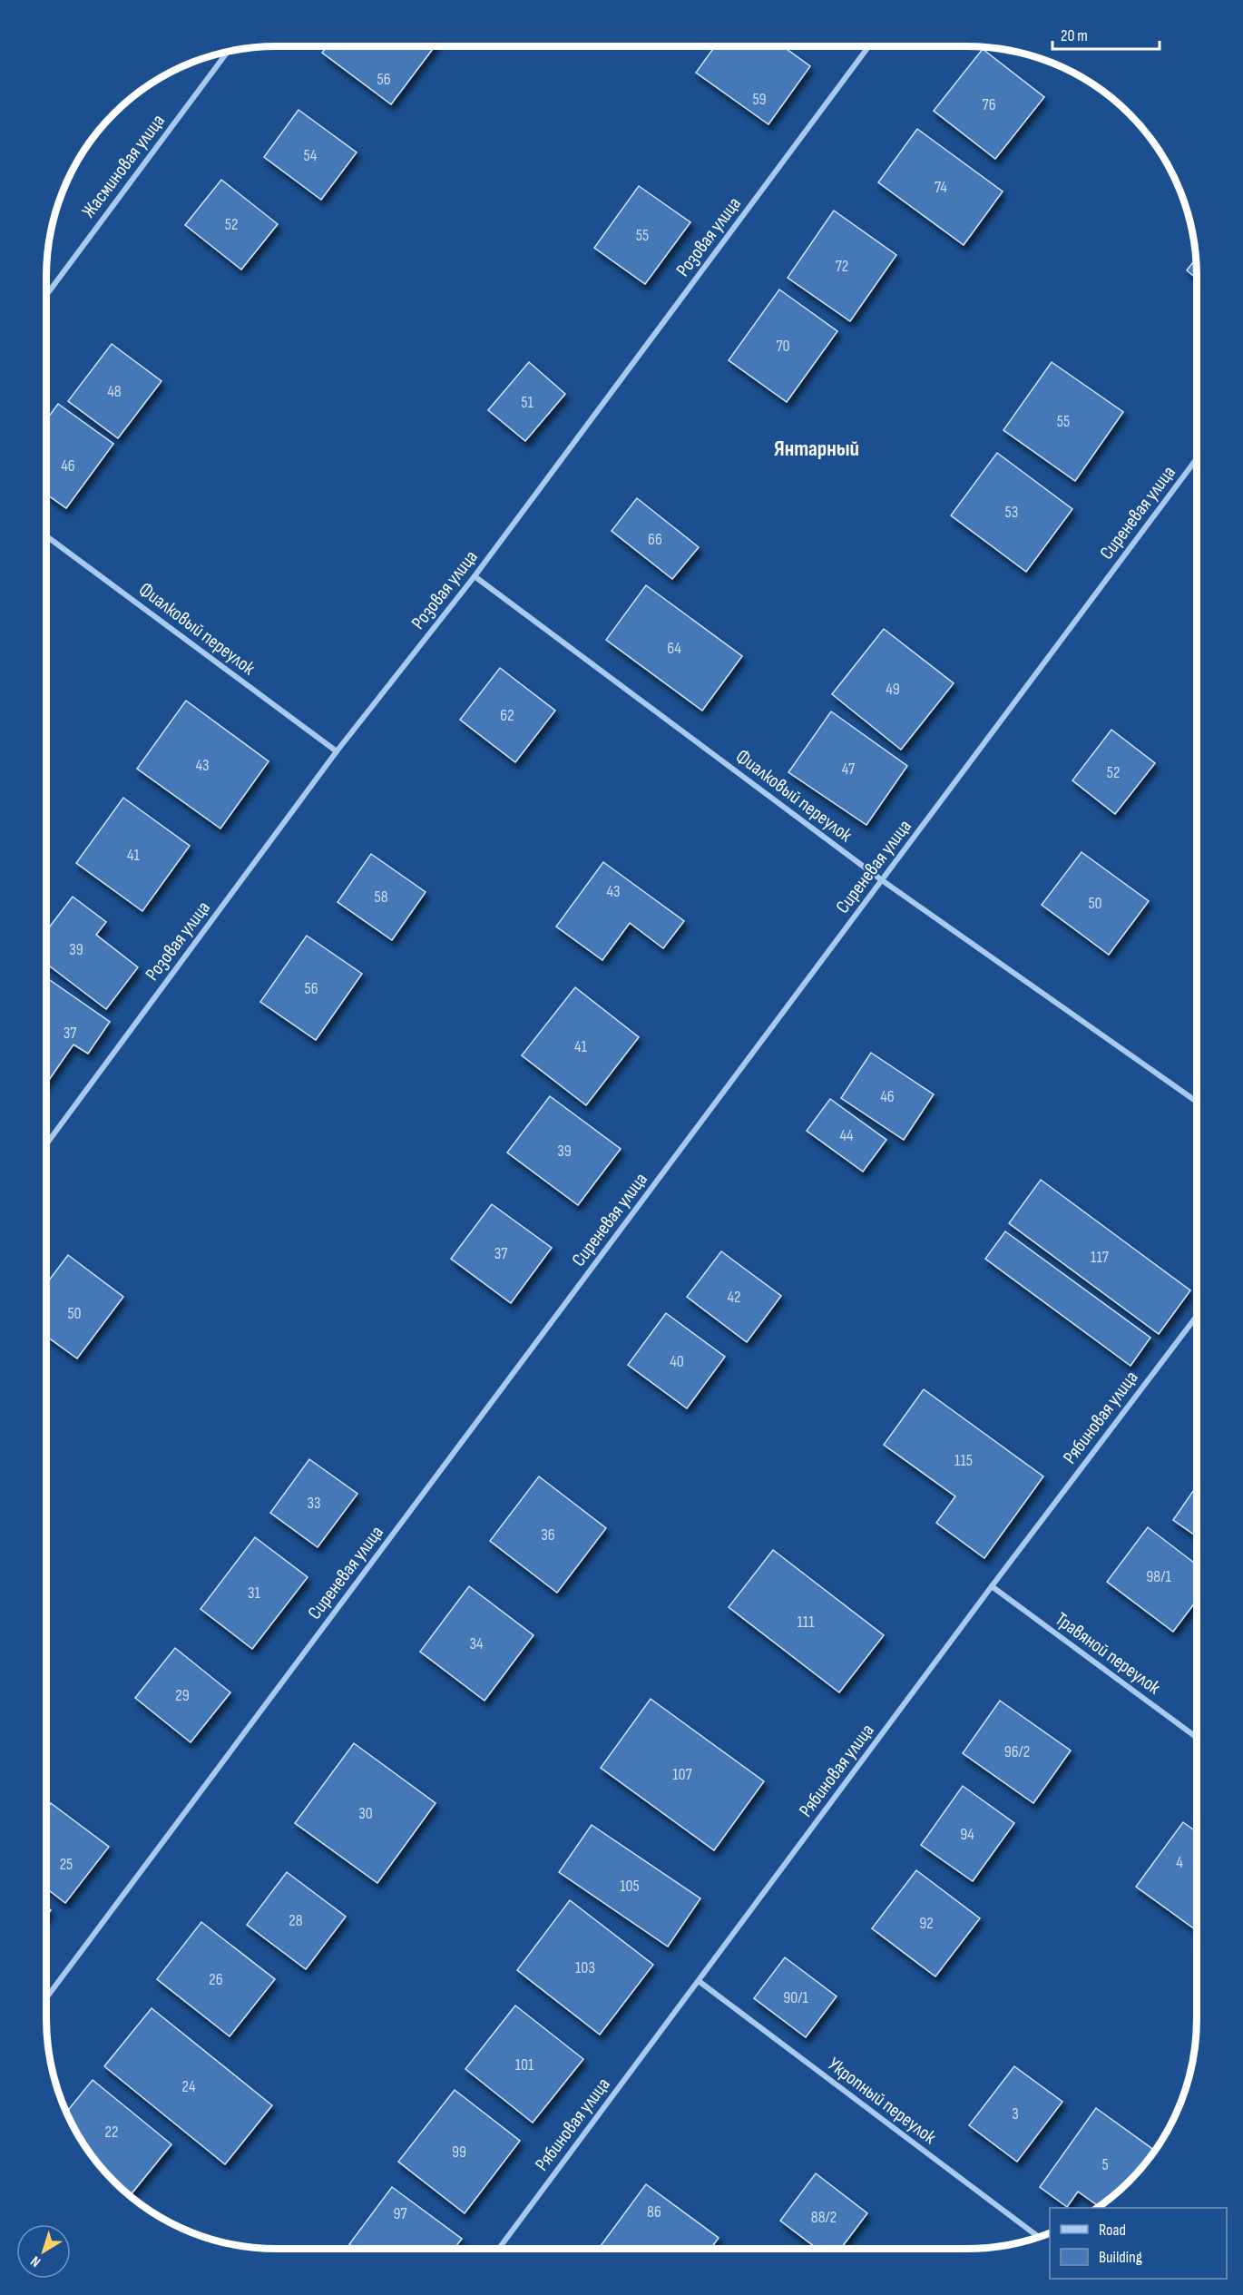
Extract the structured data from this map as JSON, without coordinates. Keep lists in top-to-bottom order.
{
  "streets": {
    "street": [
      "Жасминовая улица",
      "Розовая улица",
      "Сиреневая улица",
      "Фиалковый переулок",
      "Рябиновая улица",
      "Травяной переулок",
      "Укропный переулок"
    ]
  },
  "crossings": [
    ["Розовая улица", "Фиалковый переулок"],
    ["Сиреневая улица", "Фиалковый переулок"],
    ["Рябиновая улица", "Травяной переулок"],
    ["Рябиновая улица", "Укропный переулок"]
  ],
  "districts": ["Янтарный"],
  "house_numbers": [
    "56",
    "59",
    "76",
    "54",
    "74",
    "52",
    "55",
    "72",
    "70",
    "48",
    "51",
    "55",
    "46",
    "53",
    "66",
    "64",
    "49",
    "62",
    "43",
    "47",
    "52",
    "41",
    "43",
    "58",
    "50",
    "39",
    "56",
    "37",
    "41",
    "46",
    "44",
    "39",
    "37",
    "117",
    "42",
    "50",
    "40",
    "115",
    "33",
    "36",
    "98/1",
    "31",
    "111",
    "34",
    "29",
    "96/2",
    "107",
    "30",
    "94",
    "4",
    "25",
    "105",
    "28",
    "92",
    "103",
    "26",
    "90/1",
    "101",
    "24",
    "3",
    "22",
    "99",
    "5",
    "86",
    "97",
    "88/2"
  ],
  "legend": ["Road", "Building"],
  "scale_bar": "20 m",
  "north": "bottom left"
}
